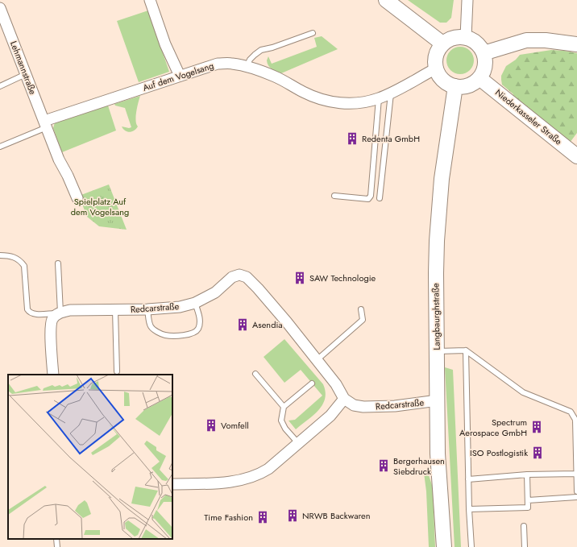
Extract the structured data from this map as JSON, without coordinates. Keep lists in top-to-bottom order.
{
  "streets": {
    "main road": ["Niederkasseler Straße", "Langbaurghstraße"],
    "street": ["Lehmannstraße", "Auf dem Vogelsang", "Redcarstraße"]
  },
  "crossings": [
    ["Lehmannstraße", "Auf dem Vogelsang"],
    ["Auf dem Vogelsang", "Niederkasseler Straße"],
    ["Auf dem Vogelsang", "Langbaurghstraße"],
    ["Niederkasseler Straße", "Langbaurghstraße"],
    ["Redcarstraße", "Langbaurghstraße"]
  ],
  "parks": ["Spielplatz Auf dem Vogelsang"],
  "places": {
    "building": [
      "Redenta GmbH",
      "SAW Technologie",
      "Asendia",
      "Vomfell",
      "Spectrum Aerospace GmbH",
      "ISO Postlogistik",
      "Bergerhausen Siebdruck",
      "NRWB Backwaren",
      "Time Fashion"
    ]
  }
}
